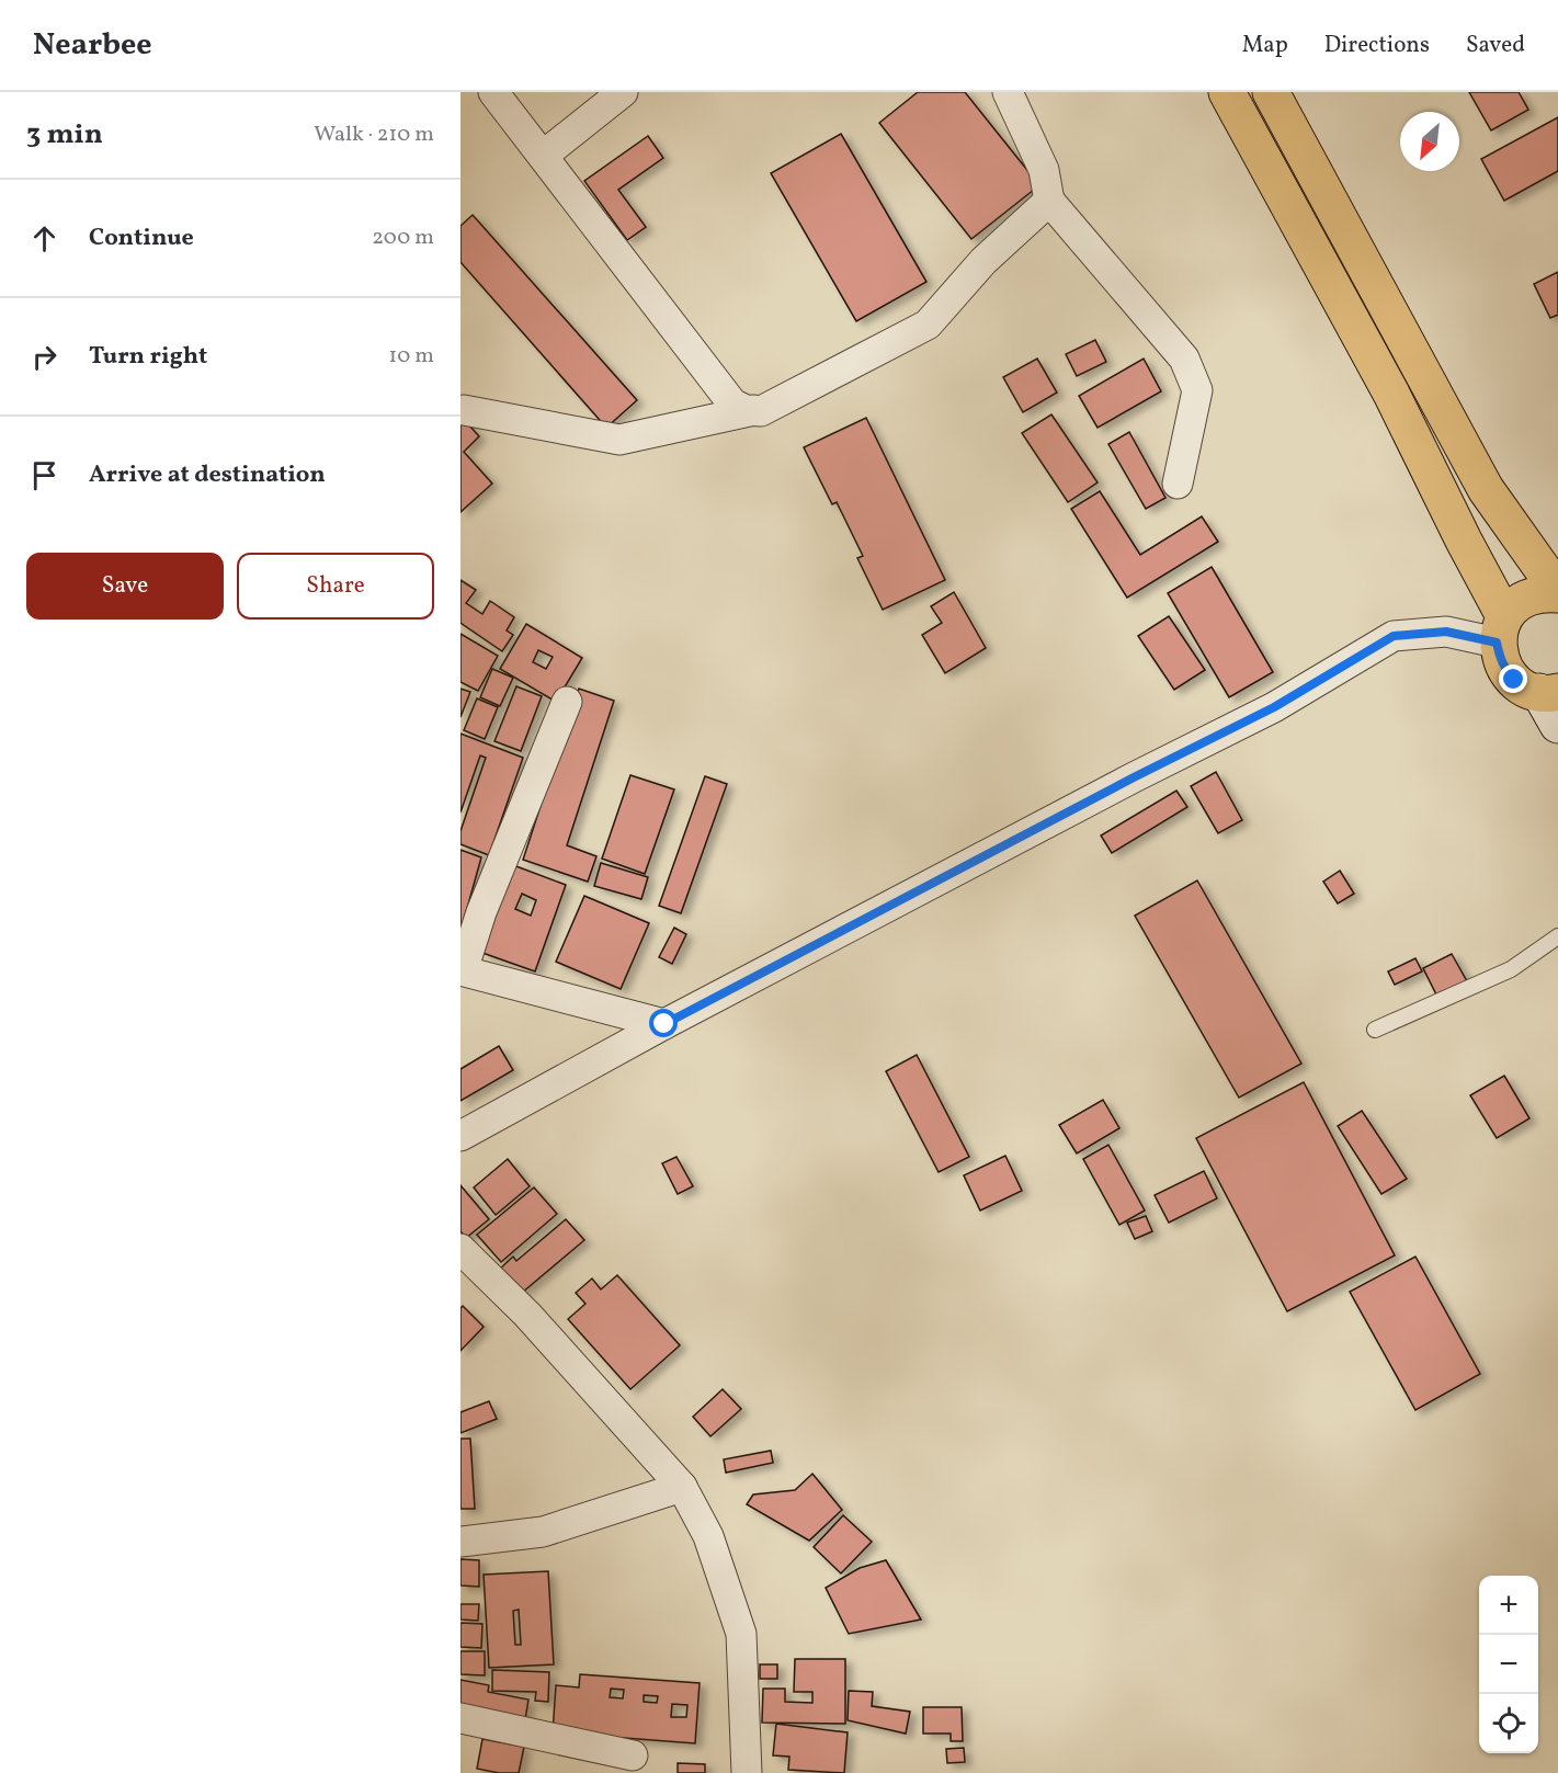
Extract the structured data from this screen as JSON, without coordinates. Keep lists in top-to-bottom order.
{
  "north": "bottom left",
  "page": {
    "header": "Nearbee",
    "nav": ["Map", "Directions", "Saved"],
    "heading": ["3 min", "Walk · 210 m"],
    "list": [
      ["Continue", "200 m"],
      ["Turn right", "10 m"],
      "Arrive at destination"
    ],
    "buttons": ["Save", "Share"],
    "map_buttons": ["+", "−"]
  }
}
